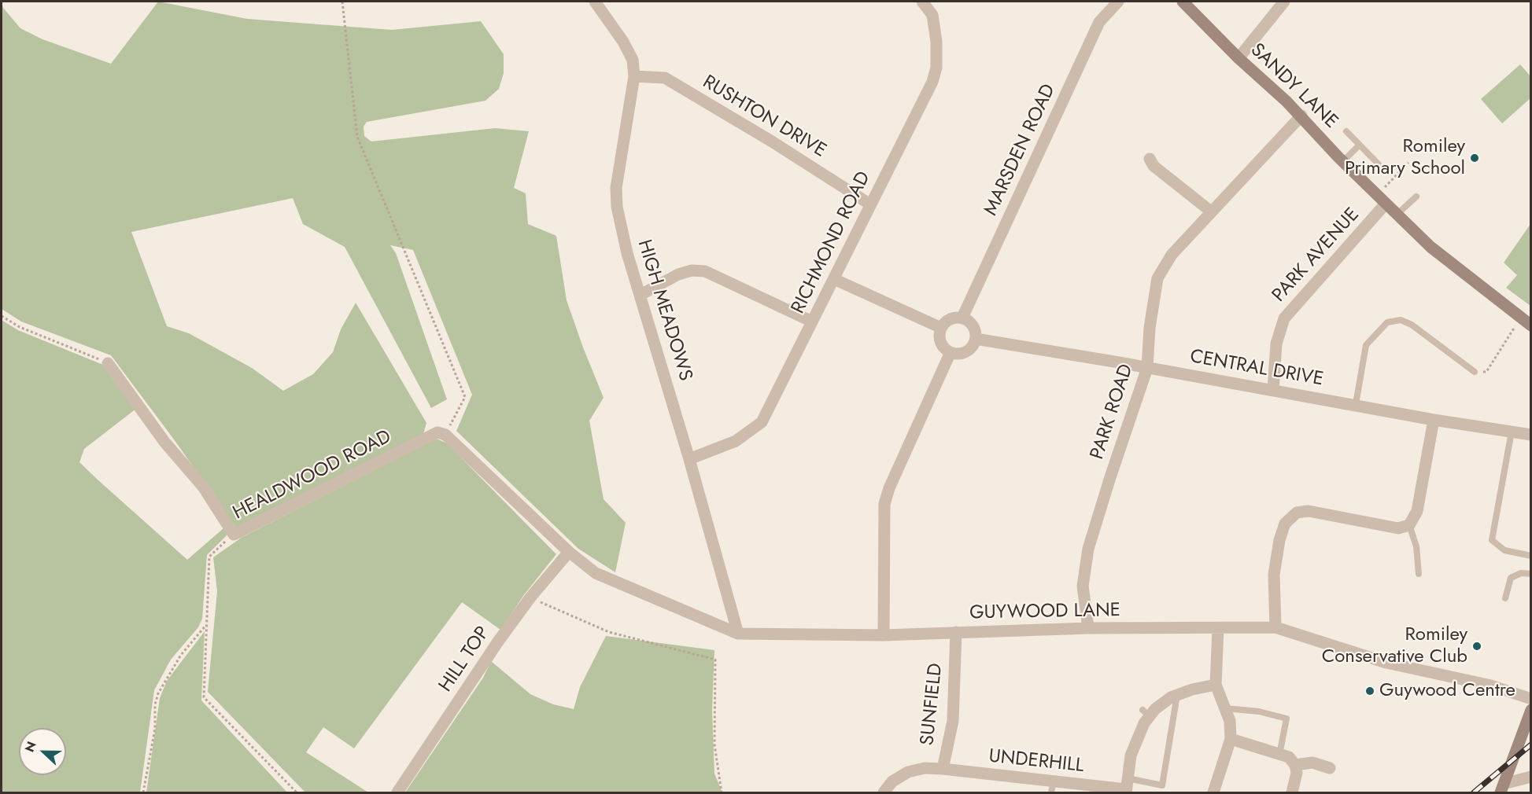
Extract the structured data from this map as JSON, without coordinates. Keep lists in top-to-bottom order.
{
  "streets": {
    "street": [
      "SANDY LANE",
      "RUSHTON DRIVE",
      "MARSDEN ROAD",
      "RICHMOND ROAD",
      "PARK AVENUE",
      "HIGH MEADOWS",
      "CENTRAL DRIVE",
      "PARK ROAD",
      "HEALDWOOD ROAD",
      "GUYWOOD LANE",
      "HILL TOP",
      "SUNFIELD",
      "UNDERHILL"
    ]
  },
  "crossings": [
    ["SANDY LANE", "PARK AVENUE"],
    ["SANDY LANE", "PARK ROAD"],
    ["RUSHTON DRIVE", "RICHMOND ROAD"],
    ["RUSHTON DRIVE", "HIGH MEADOWS"],
    ["MARSDEN ROAD", "CENTRAL DRIVE"],
    ["RICHMOND ROAD", "HIGH MEADOWS"],
    ["PARK AVENUE", "CENTRAL DRIVE"],
    ["HIGH MEADOWS", "GUYWOOD LANE"],
    ["CENTRAL DRIVE", "PARK ROAD"],
    ["PARK ROAD", "GUYWOOD LANE"],
    ["GUYWOOD LANE", "HILL TOP"],
    ["GUYWOOD LANE", "SUNFIELD"],
    ["SUNFIELD", "UNDERHILL"]
  ],
  "places": ["Romiley Primary School", "Romiley Conservative Club", "Guywood Centre"],
  "north": "left"
}
